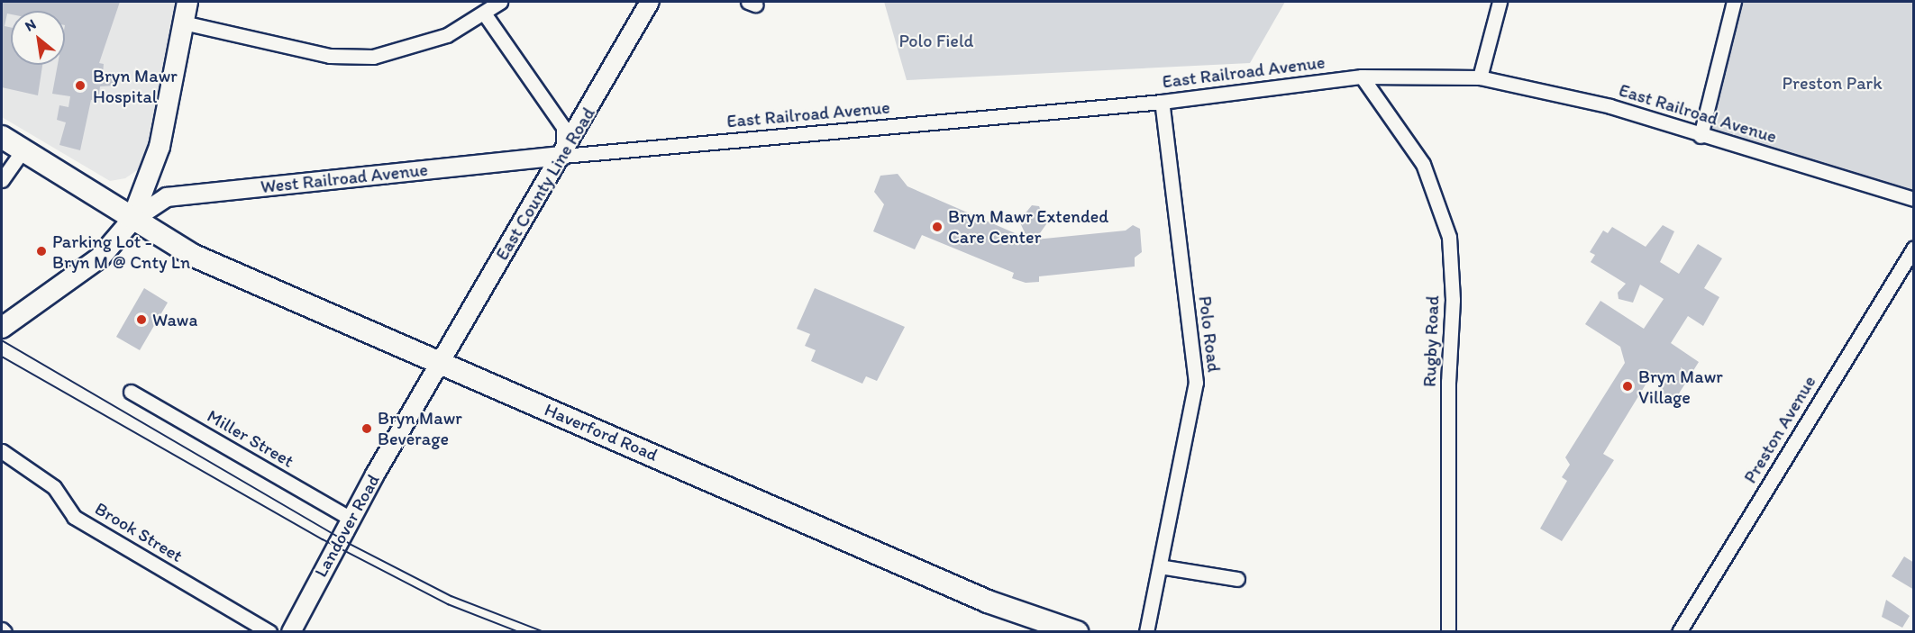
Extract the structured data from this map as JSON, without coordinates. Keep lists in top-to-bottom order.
{
  "streets": {
    "main road": ["Haverford Road"],
    "street": [
      "East Railroad Avenue",
      "West Railroad Avenue",
      "East County Line Road",
      "Polo Road",
      "Rugby Road",
      "Preston Avenue",
      "Miller Street",
      "Landover Road",
      "Brook Street"
    ]
  },
  "crossings": [
    ["East Railroad Avenue", "West Railroad Avenue"],
    ["East Railroad Avenue", "East County Line Road"],
    ["East Railroad Avenue", "Polo Road"],
    ["East Railroad Avenue", "Rugby Road"],
    ["West Railroad Avenue", "East County Line Road"],
    ["West Railroad Avenue", "Haverford Road"],
    ["East County Line Road", "Haverford Road"],
    ["East County Line Road", "Landover Road"],
    ["Haverford Road", "Landover Road"],
    ["Miller Street", "Landover Road"]
  ],
  "parks": ["Polo Field", "Preston Park"],
  "places": [
    "Bryn Mawr Hospital",
    "Bryn Mawr Extended Care Center",
    "Parking Lot - Bryn M @ Cnty Ln",
    "Wawa",
    "Bryn Mawr Village",
    "Bryn Mawr Beverage"
  ],
  "north": "top left"
}
